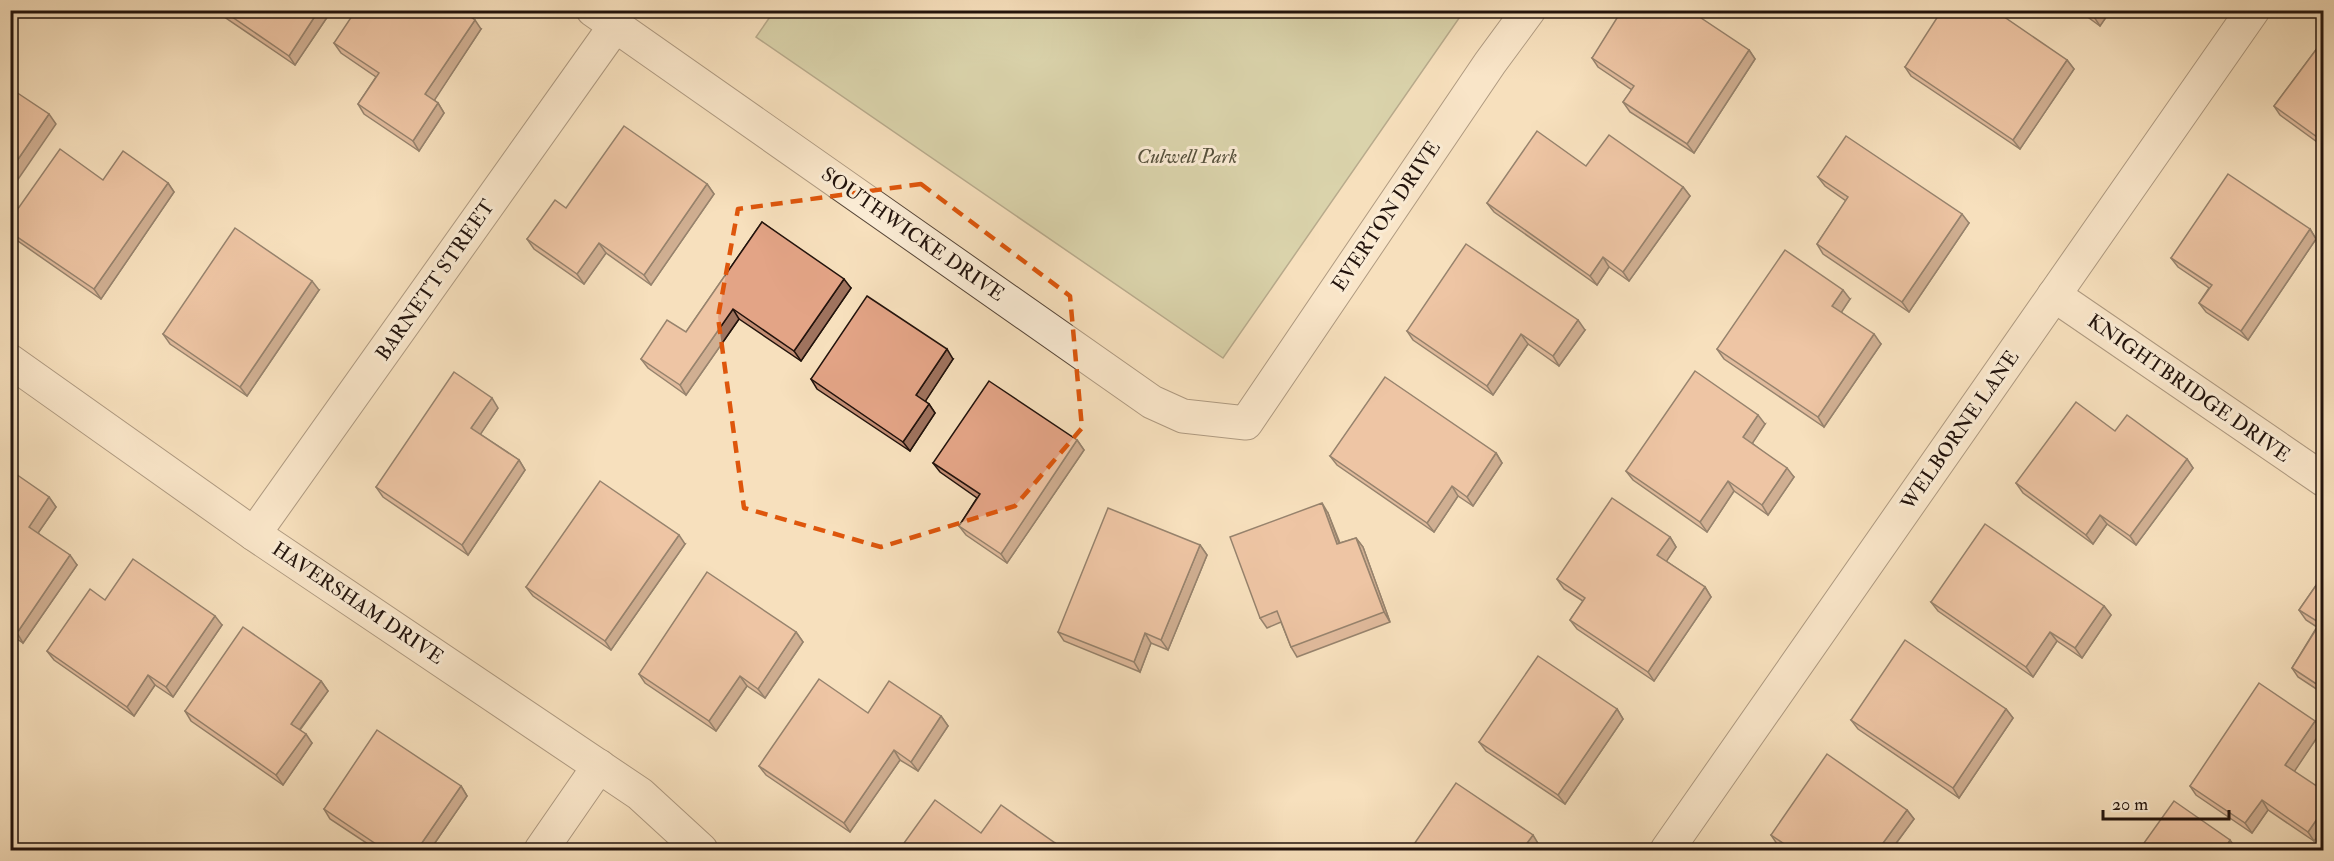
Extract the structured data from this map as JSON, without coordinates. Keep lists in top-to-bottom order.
{
  "streets": {
    "street": [
      "EVERTON DRIVE",
      "SOUTHWICKE DRIVE",
      "BARNETT STREET",
      "KNIGHTBRIDGE DRIVE",
      "WELBORNE LANE",
      "HAVERSHAM DRIVE"
    ]
  },
  "crossings": [
    ["EVERTON DRIVE", "SOUTHWICKE DRIVE"],
    ["SOUTHWICKE DRIVE", "BARNETT STREET"],
    ["BARNETT STREET", "HAVERSHAM DRIVE"],
    ["KNIGHTBRIDGE DRIVE", "WELBORNE LANE"]
  ],
  "parks": ["Culwell Park"],
  "scale_bar": "20 m"
}
